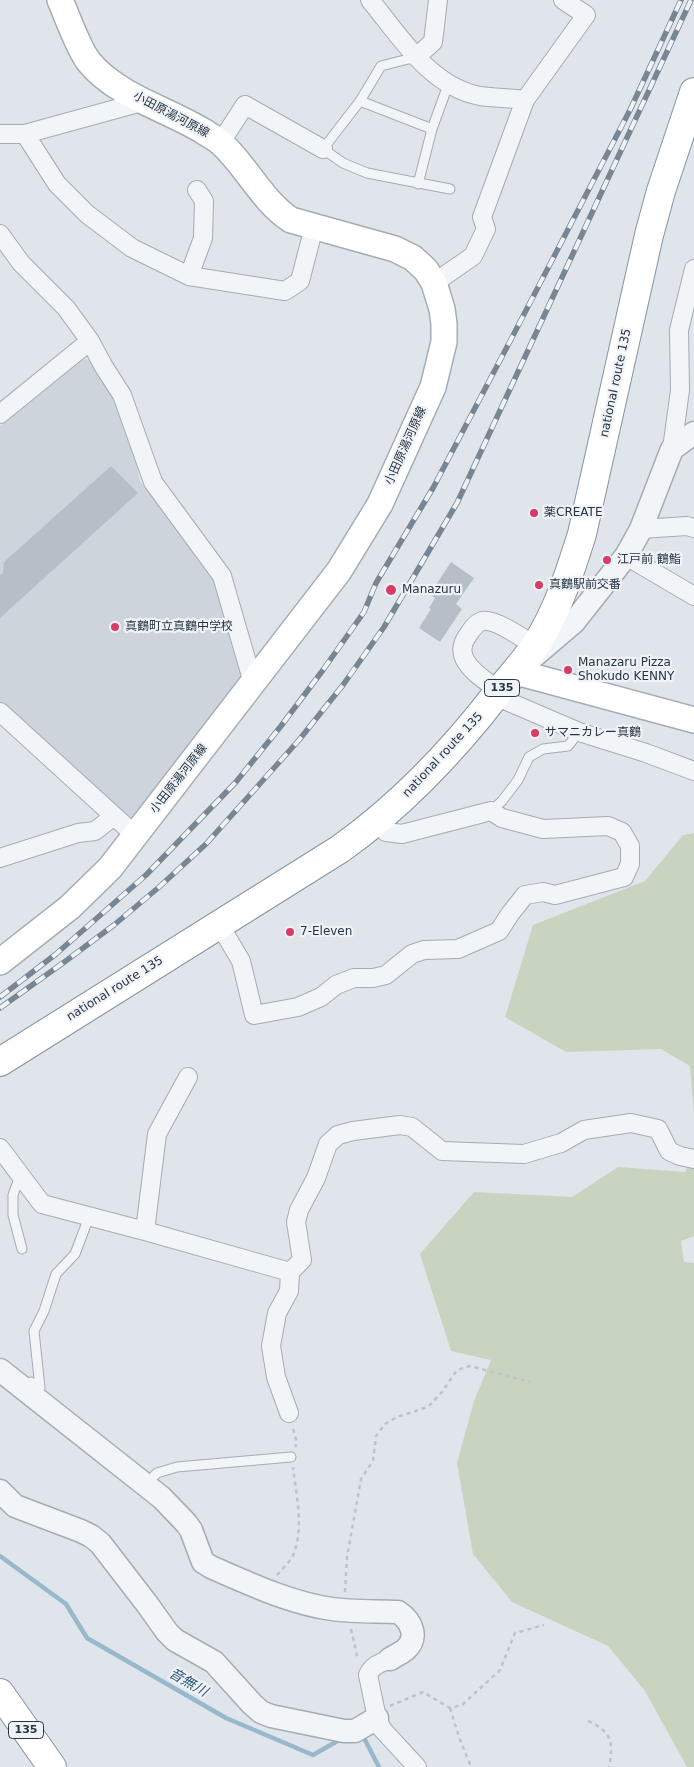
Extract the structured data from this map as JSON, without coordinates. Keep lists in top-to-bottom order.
{
  "streets": {
    "highway": ["national route 135", "135"],
    "main road": ["小田原湯河原線"]
  },
  "water": ["音無川"],
  "places": [
    "薬CREATE",
    "江戸前 鶴鮨",
    "真鶴駅前交番",
    "Manazuru",
    "真鶴町立真鶴中学校",
    "Manazaru Pizza Shokudo KENNY",
    "サマニカレー真鶴",
    "7-Eleven"
  ]
}
